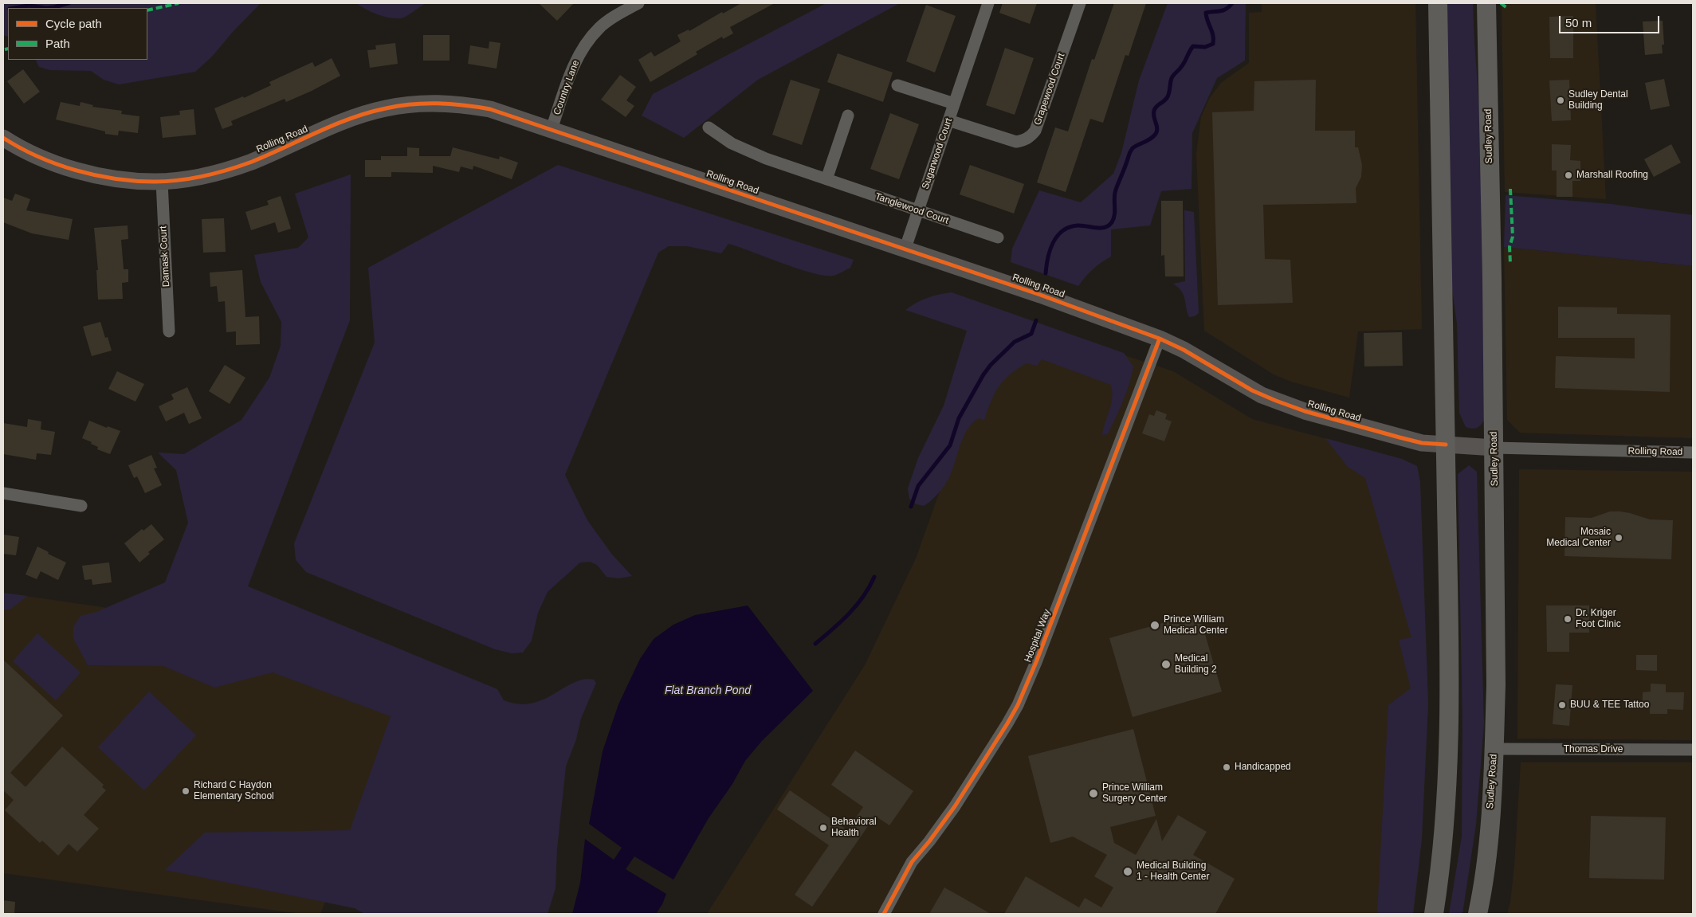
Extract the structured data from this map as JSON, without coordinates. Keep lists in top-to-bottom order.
{
  "streets": {
    "main road": ["Sudley Road"],
    "street": [
      "Country Lane",
      "Grapewood Court",
      "Rolling Road",
      "Sugarwood Court",
      "Tanglewood Court",
      "Damask Court",
      "Hospital Way",
      "Thomas Drive"
    ]
  },
  "crossings": [
    ["Country Lane", "Rolling Road"],
    ["Grapewood Court", "Sugarwood Court"],
    ["Sudley Road", "Rolling Road"],
    ["Sudley Road", "Thomas Drive"],
    ["Rolling Road", "Sugarwood Court"],
    ["Rolling Road", "Damask Court"],
    ["Rolling Road", "Hospital Way"],
    ["Sugarwood Court", "Tanglewood Court"]
  ],
  "water": ["Flat Branch Pond"],
  "places": [
    "Sudley Dental Building",
    "Marshall Roofing",
    "Mosaic Medical Center",
    "Dr. Kriger Foot Clinic",
    "Prince William Medical Center",
    "Medical Building 2",
    "BUU & TEE Tattoo",
    "Handicapped",
    "Richard C Haydon Elementary School",
    "Prince William Surgery Center",
    "Behavioral Health",
    "Medical Building 1 - Health Center"
  ],
  "legend": ["Cycle path", "Path"],
  "scale_bar": "50 m"
}
